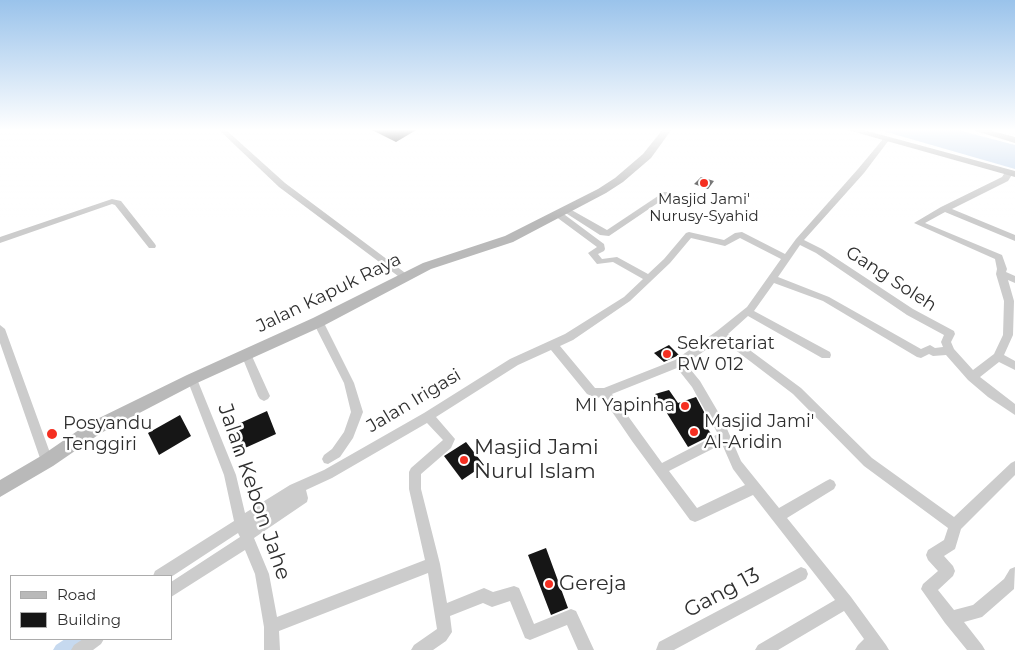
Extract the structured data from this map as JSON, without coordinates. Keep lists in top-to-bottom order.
{
  "streets": {
    "main road": ["Jalan Kapuk Raya"],
    "street": [
      "Gang Soleh",
      "Jalan Irigasi",
      "Jalan Kebon Jahe",
      "Gang 13"
    ]
  },
  "crossings": [
    ["Jalan Kapuk Raya", "Jalan Kebon Jahe"],
    ["Jalan Irigasi", "Jalan Kebon Jahe"]
  ],
  "places": [
    "Masjid Jami' Nurusy-Syahid",
    "Sekretariat RW 012",
    "MI Yapinha",
    "Masjid Jami' Al-Aridin",
    "Posyandu Tenggiri",
    "Masjid Jami Nurul Islam",
    "Gereja"
  ],
  "legend": ["Road", "Building"]
}
